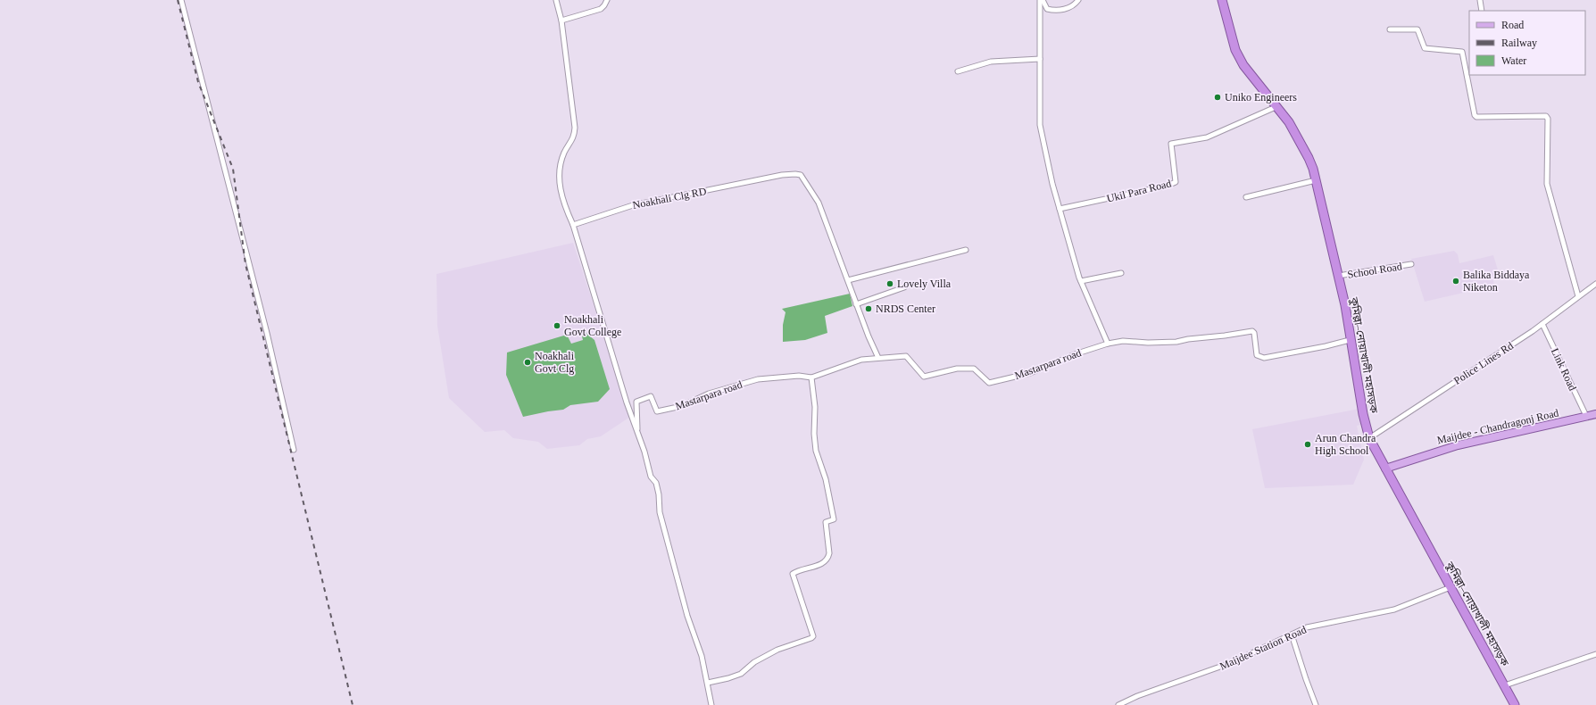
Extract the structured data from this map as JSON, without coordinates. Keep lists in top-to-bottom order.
{
  "streets": {
    "highway": ["কুমিল্লা–নোয়াখালী মহাসড়ক"],
    "main road": ["Maijdee - Chandragonj Road"],
    "street": [
      "Ukil Para Road",
      "Noakhali Clg RD",
      "School Road",
      "Police Lines Rd",
      "Mastarpara road",
      "Link Road",
      "Maijdee Station Road"
    ]
  },
  "crossings": [
    ["Ukil Para Road", "কুমিল্লা–নোয়াখালী মহাসড়ক"],
    ["Noakhali Clg RD", "Mastarpara road"],
    ["School Road", "কুমিল্লা–নোয়াখালী মহাসড়ক"],
    ["কুমিল্লা–নোয়াখালী মহাসড়ক", "Police Lines Rd"],
    ["কুমিল্লা–নোয়াখালী মহাসড়ক", "Mastarpara road"],
    ["কুমিল্লা–নোয়াখালী মহাসড়ক", "Maijdee - Chandragonj Road"],
    ["কুমিল্লা–নোয়াখালী মহাসড়ক", "Maijdee Station Road"],
    ["Police Lines Rd", "Link Road"],
    ["Link Road", "Maijdee - Chandragonj Road"]
  ],
  "places": [
    "Uniko Engineers",
    "Balika Biddaya Niketon",
    "Lovely Villa",
    "NRDS Center",
    "Noakhali Govt College",
    "Noakhali Govt Clg",
    "Arun Chandra High School"
  ],
  "legend": ["Road", "Railway", "Water"]
}
